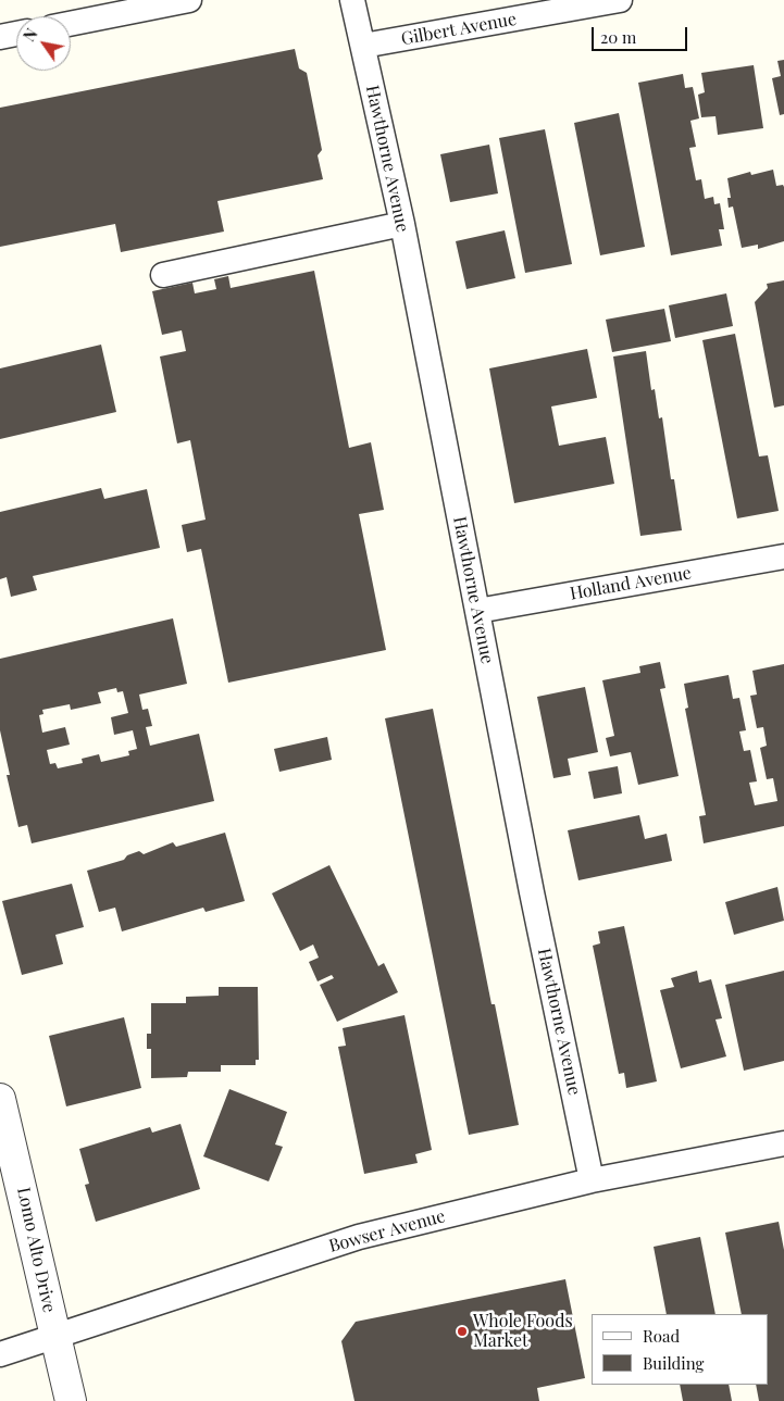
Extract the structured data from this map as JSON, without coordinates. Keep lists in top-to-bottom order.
{
  "streets": {
    "street": [
      "Gilbert Avenue",
      "Hawthorne Avenue",
      "Holland Avenue",
      "Bowser Avenue",
      "Lomo Alto Drive"
    ]
  },
  "crossings": [
    ["Gilbert Avenue", "Hawthorne Avenue"],
    ["Hawthorne Avenue", "Holland Avenue"],
    ["Hawthorne Avenue", "Bowser Avenue"],
    ["Bowser Avenue", "Lomo Alto Drive"]
  ],
  "places": ["Whole Foods Market"],
  "legend": ["Road", "Building"],
  "scale_bar": "20 m",
  "north": "top left"
}
